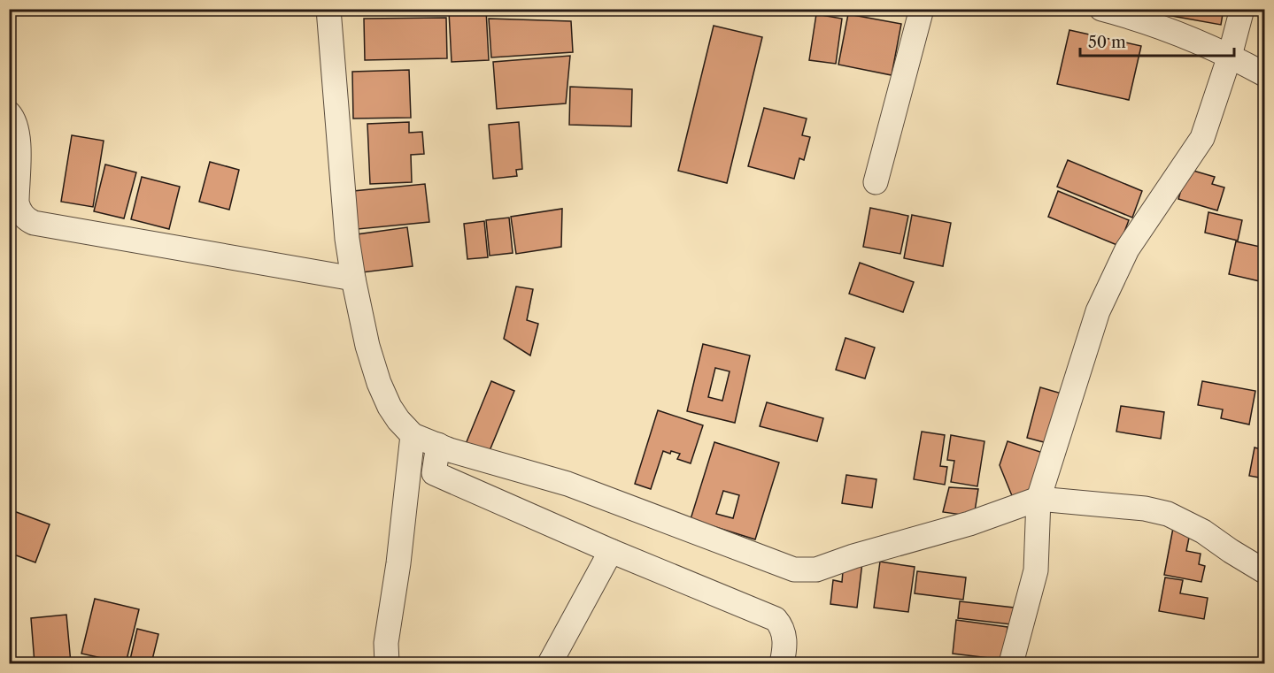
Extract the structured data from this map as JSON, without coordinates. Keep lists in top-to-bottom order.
{
  "scale_bar": "50 m"
}
